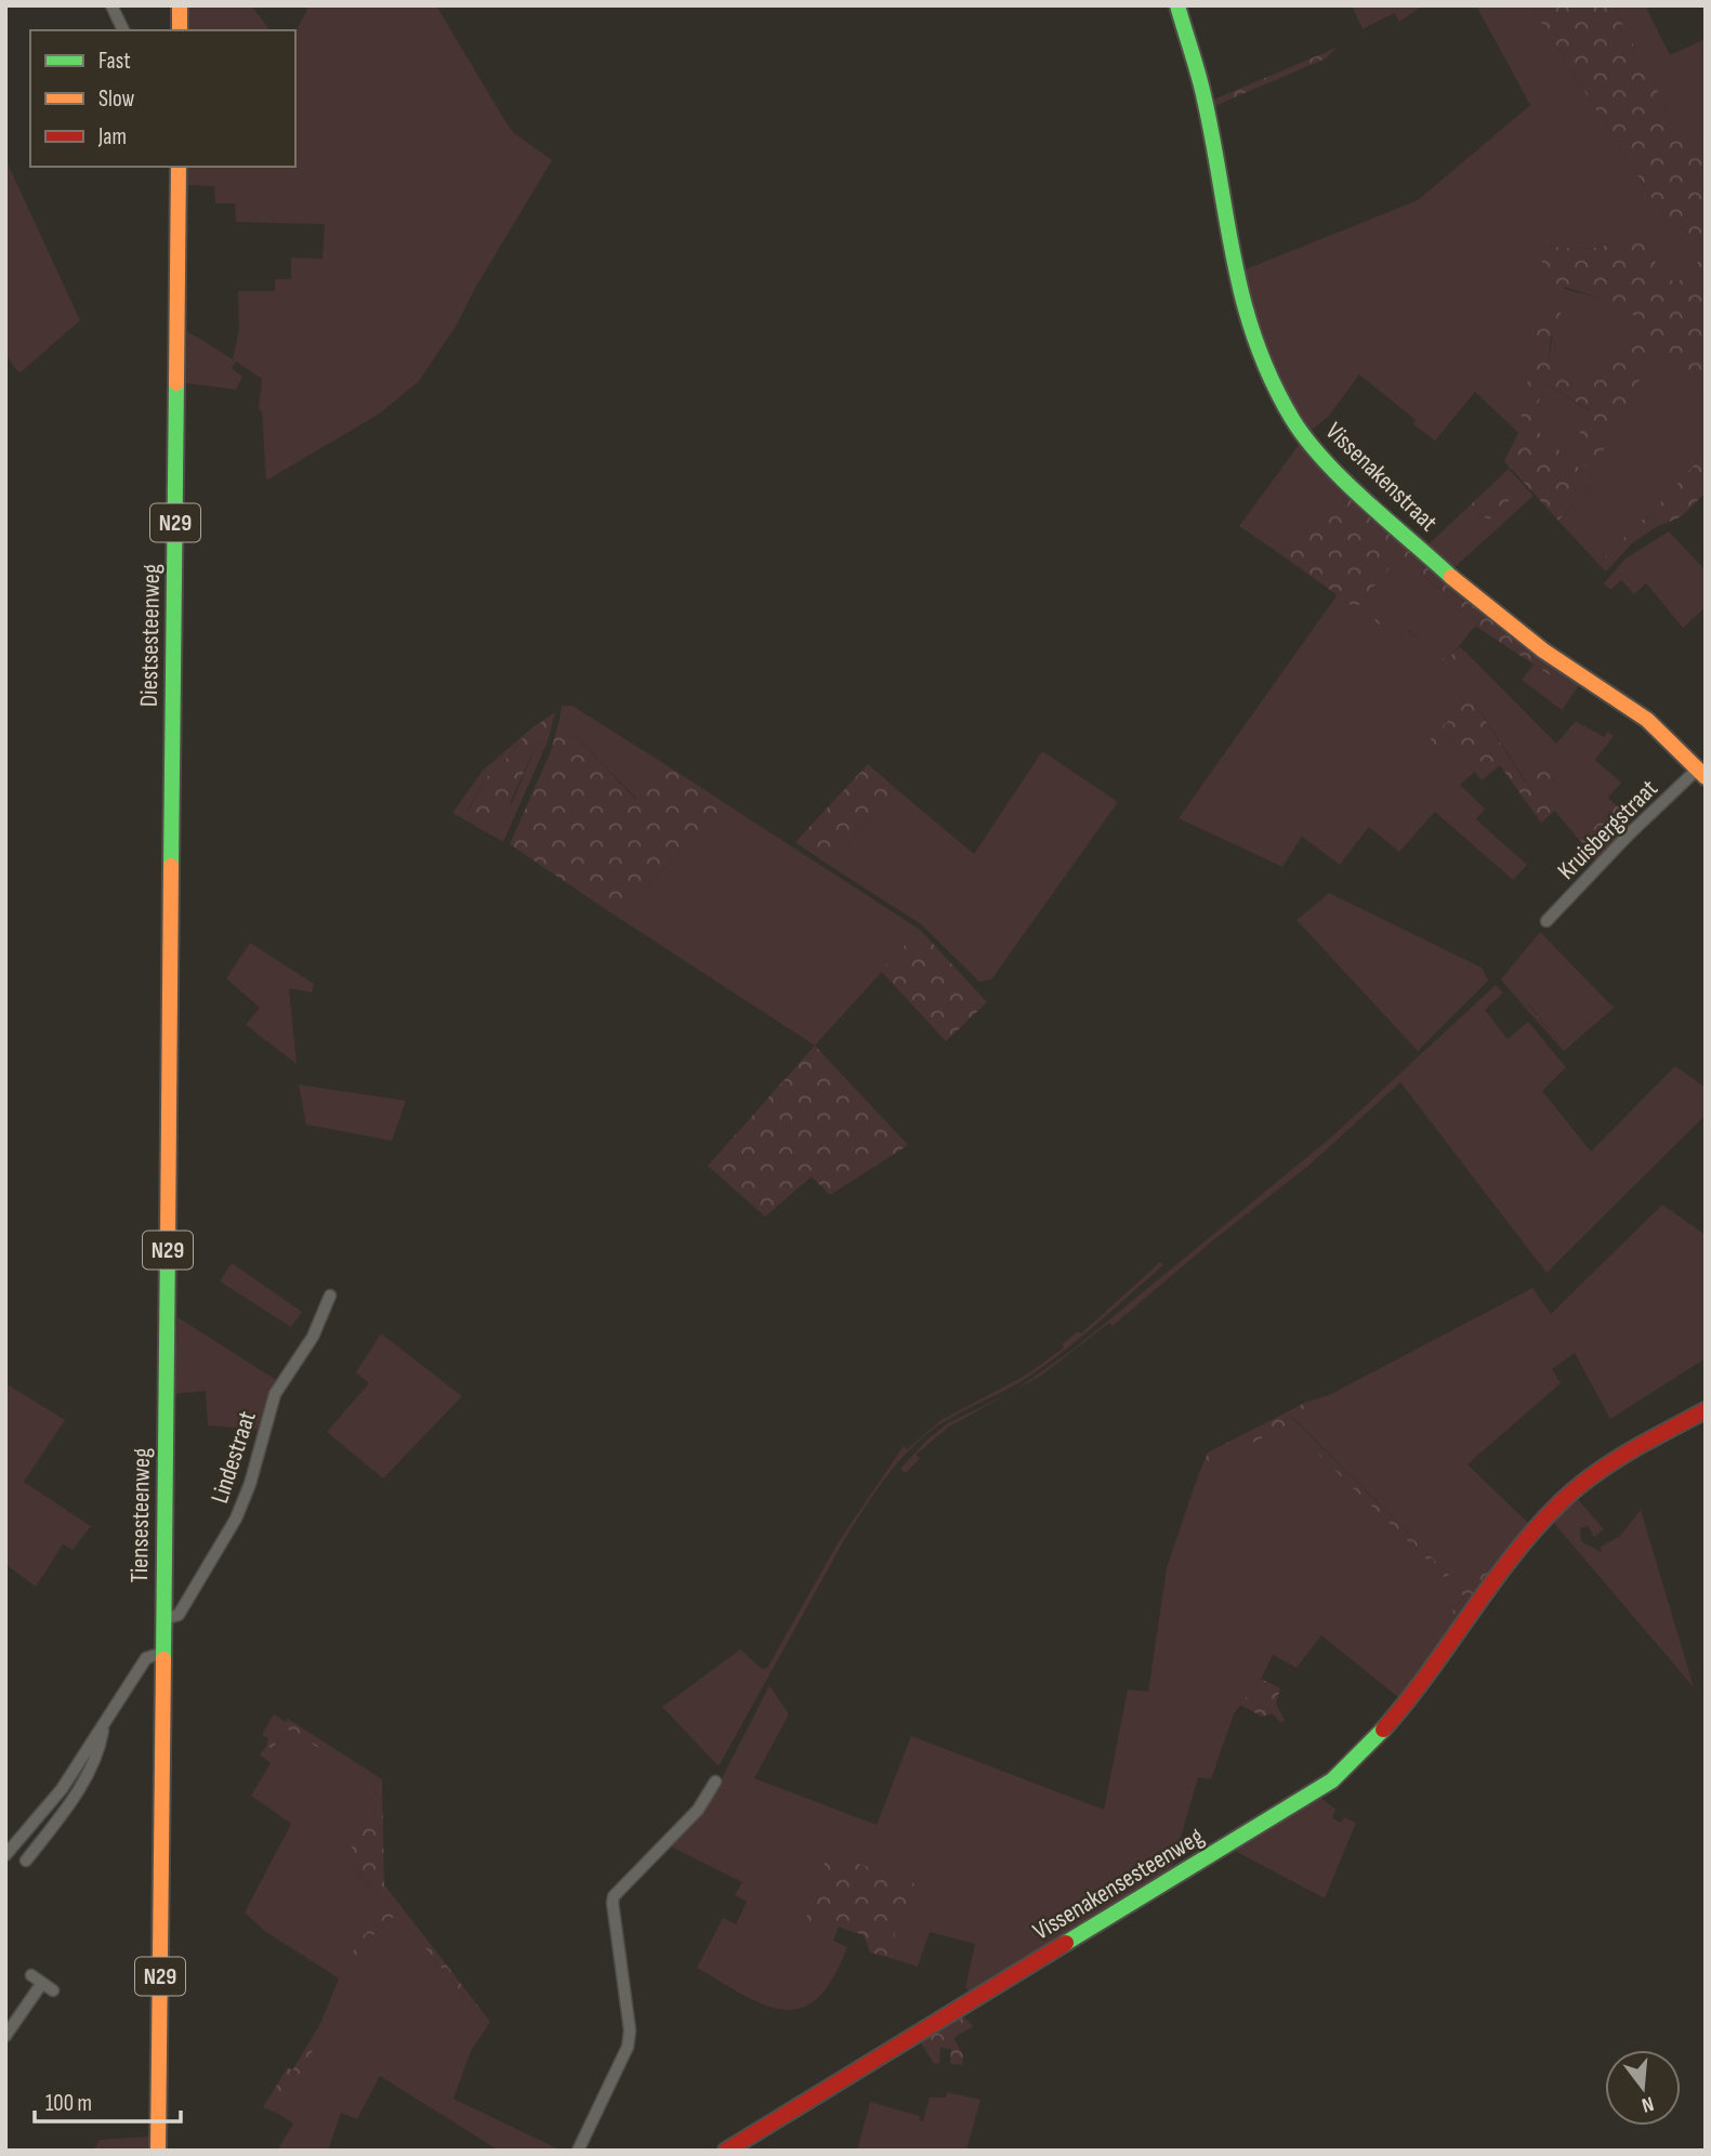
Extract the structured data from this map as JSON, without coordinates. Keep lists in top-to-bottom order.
{
  "streets": {
    "street": [
      "Vissenakenstraat",
      "N29",
      "Diestsesteenweg",
      "Kruisbergstraat",
      "Lindestraat",
      "Tiensesteenweg",
      "Vissenakensesteenweg"
    ]
  },
  "crossings": [
    ["Vissenakenstraat", "Kruisbergstraat"],
    ["Diestsesteenweg", "Tiensesteenweg"],
    ["Lindestraat", "Tiensesteenweg"]
  ],
  "legend": ["Fast", "Slow", "Jam"],
  "scale_bar": "100 m",
  "north": "bottom"
}
